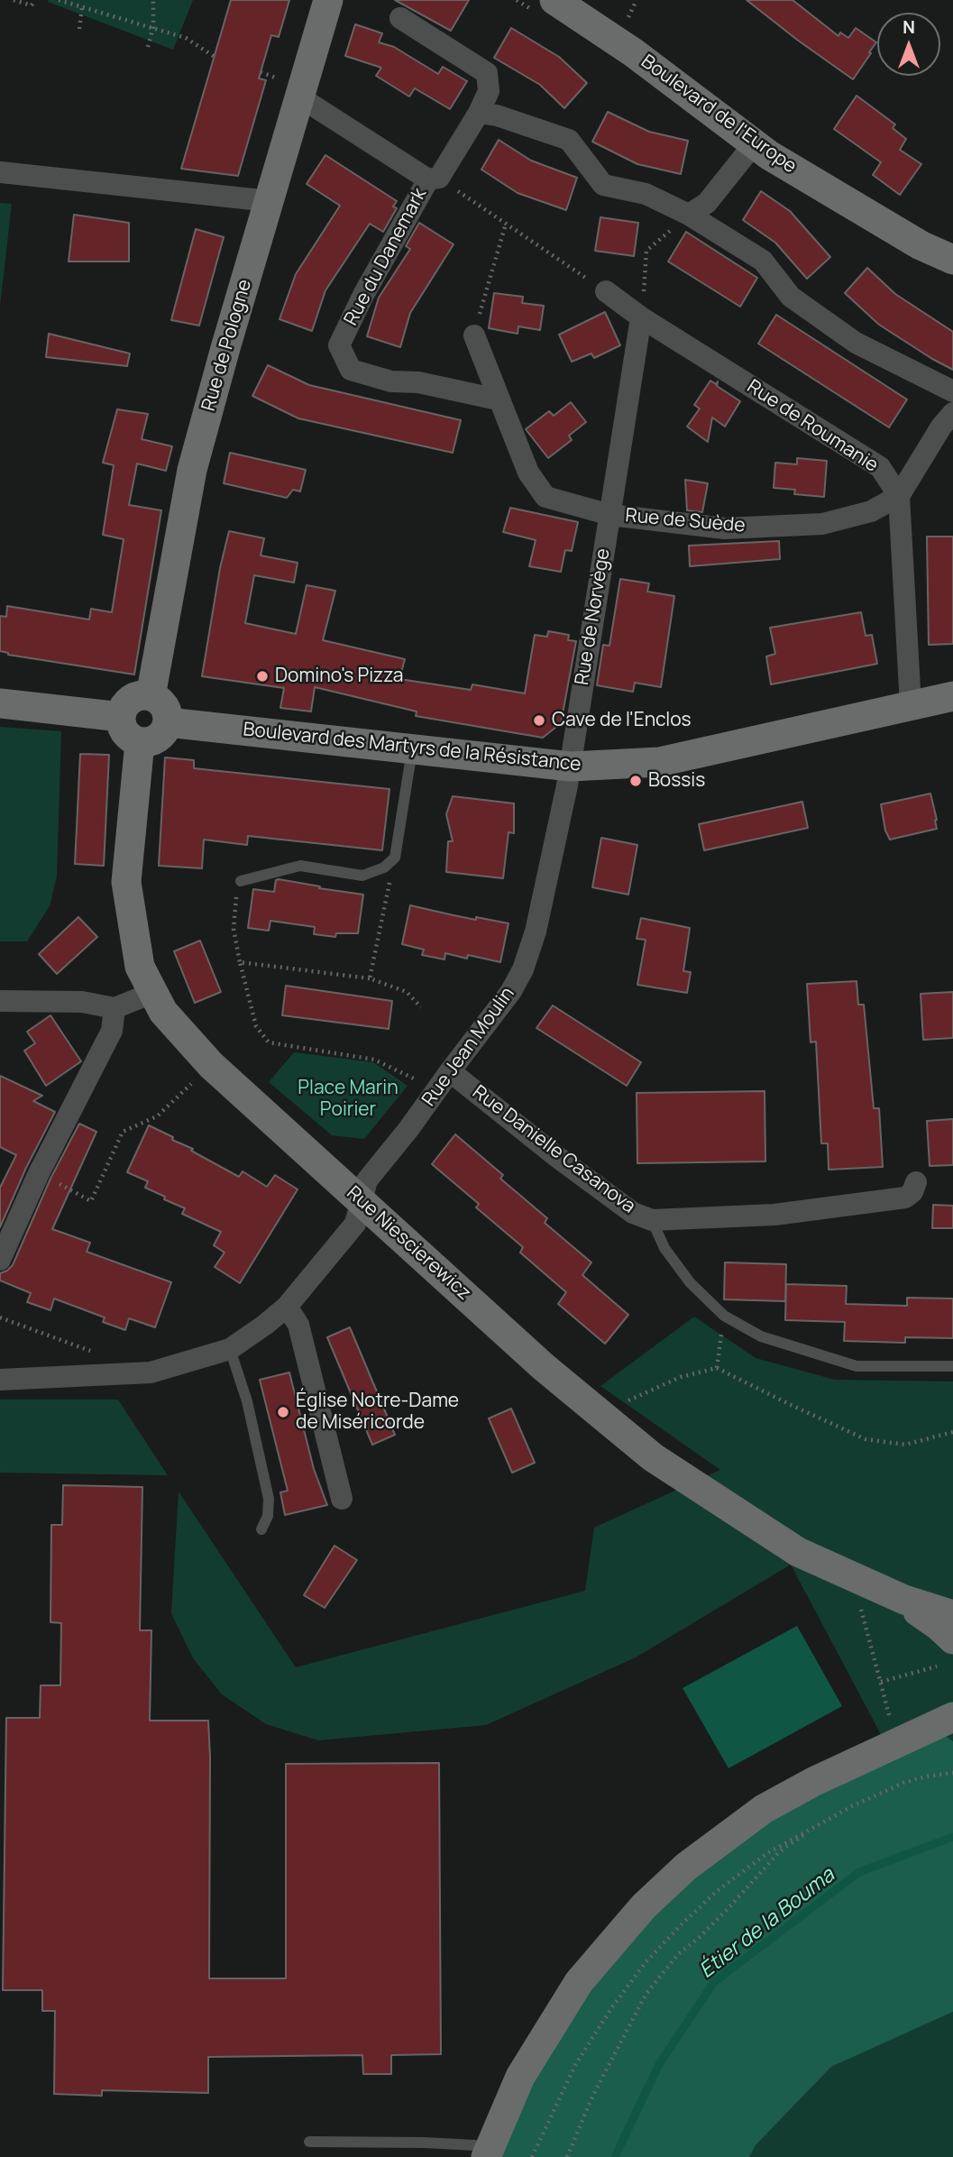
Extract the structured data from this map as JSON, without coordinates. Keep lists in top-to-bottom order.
{
  "streets": {
    "street": [
      "Boulevard de l'Europe",
      "Rue du Danemark",
      "Rue de Pologne",
      "Rue de Roumanie",
      "Rue de Suède",
      "Rue de Norvège",
      "Boulevard des Martyrs de la Résistance",
      "Rue Jean Moulin",
      "Rue Danielle Casanova",
      "Rue Niescierewicz"
    ]
  },
  "crossings": [
    ["Rue du Danemark", "Rue de Pologne"],
    ["Rue du Danemark", "Rue de Suède"],
    ["Rue de Pologne", "Boulevard des Martyrs de la Résistance"],
    ["Rue de Pologne", "Rue Niescierewicz"],
    ["Rue de Roumanie", "Rue de Suède"],
    ["Rue de Roumanie", "Rue de Norvège"],
    ["Rue de Suède", "Rue de Norvège"],
    ["Rue de Norvège", "Boulevard des Martyrs de la Résistance"],
    ["Rue de Norvège", "Rue Jean Moulin"],
    ["Boulevard des Martyrs de la Résistance", "Rue Jean Moulin"],
    ["Boulevard des Martyrs de la Résistance", "Rue Niescierewicz"],
    ["Rue Jean Moulin", "Rue Danielle Casanova"],
    ["Rue Jean Moulin", "Rue Niescierewicz"]
  ],
  "water": ["Étier de la Bouma"],
  "parks": ["Place Marin Poirier"],
  "places": [
    "Domino's Pizza",
    "Cave de l'Enclos",
    "Bossis",
    "Église Notre-Dame de Miséricorde"
  ],
  "north": "top"
}
